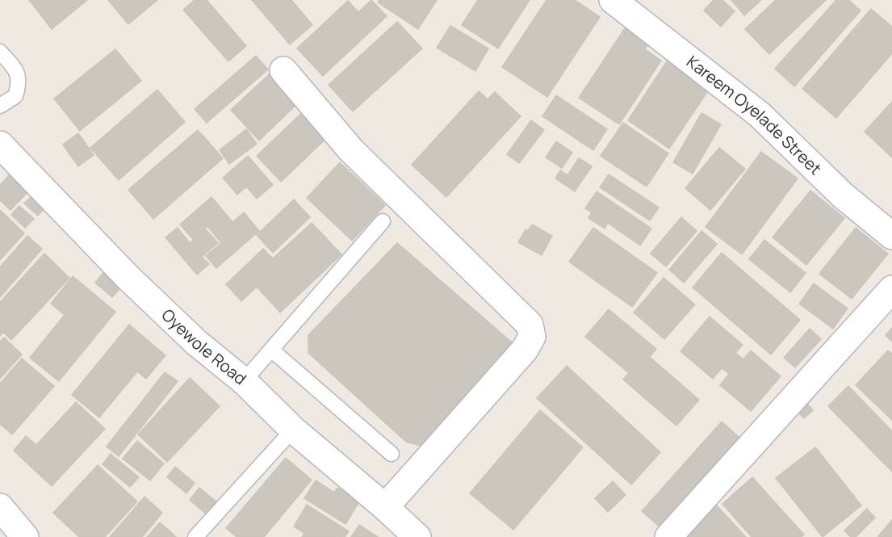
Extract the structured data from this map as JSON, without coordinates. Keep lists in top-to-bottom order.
{
  "streets": {
    "street": ["Kareem Oyelade Street", "Oyewole Road"]
  }
}
